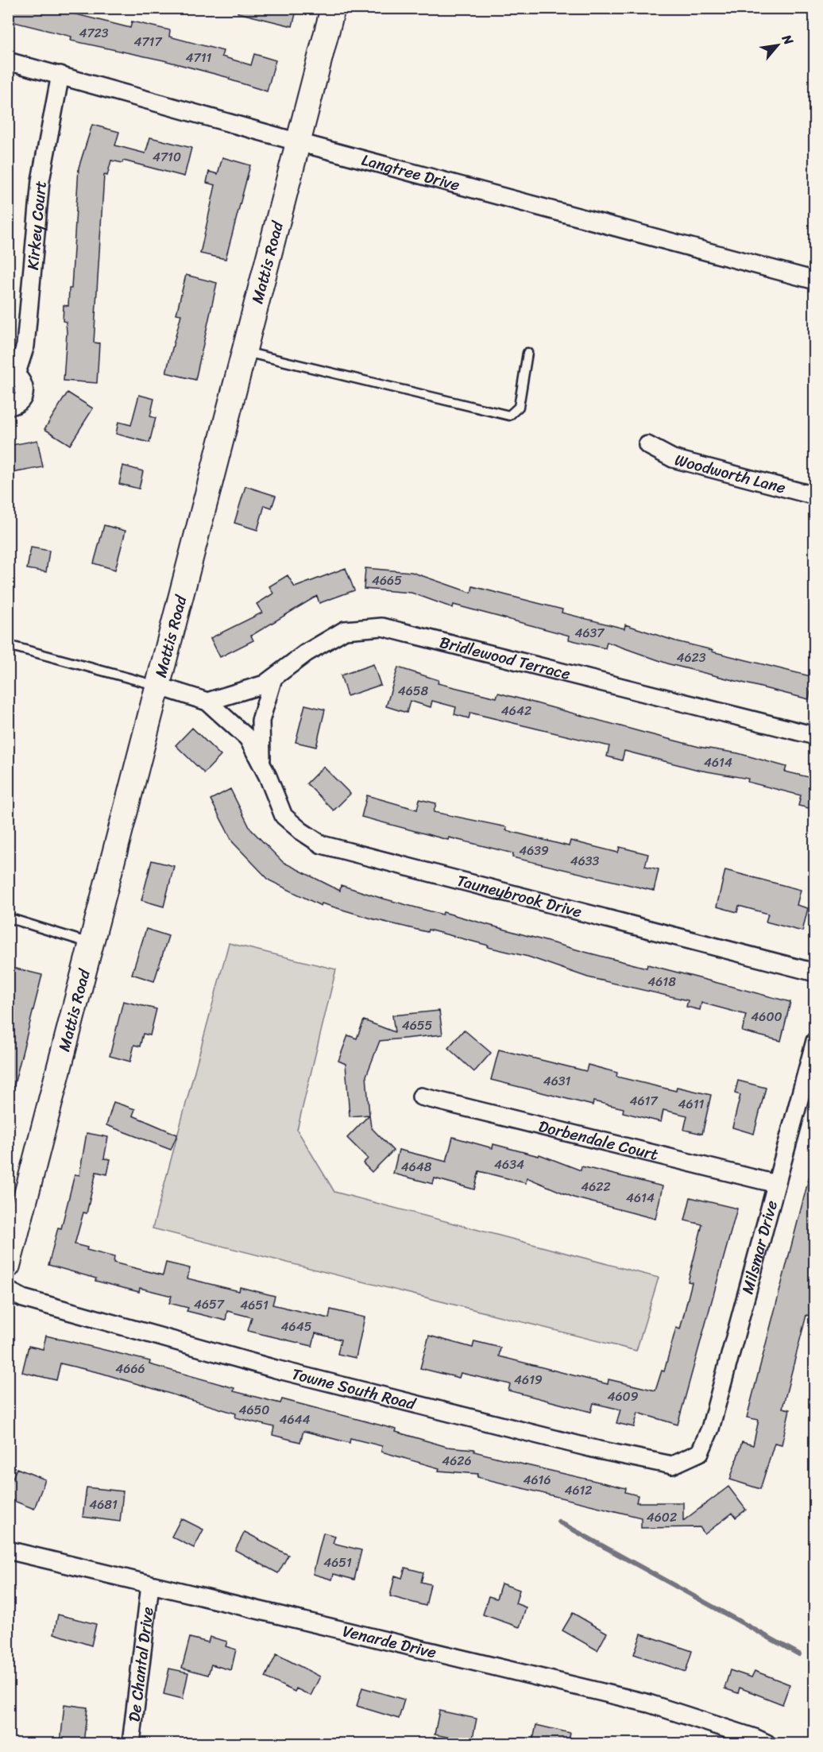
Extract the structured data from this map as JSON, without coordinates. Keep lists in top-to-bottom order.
{
  "streets": {
    "main road": ["Mattis Road"],
    "street": [
      "Langtree Drive",
      "Kirkey Court",
      "Woodworth Lane",
      "Bridlewood Terrace",
      "Tauneybrook Drive",
      "Dorbendale Court",
      "Milsmar Drive",
      "Towne South Road",
      "Venarde Drive",
      "De Chantal Drive"
    ]
  },
  "crossings": [
    ["Langtree Drive", "Kirkey Court"],
    ["Langtree Drive", "Mattis Road"],
    ["Mattis Road", "Tauneybrook Drive"],
    ["Bridlewood Terrace", "Tauneybrook Drive"],
    ["Dorbendale Court", "Milsmar Drive"],
    ["Milsmar Drive", "Towne South Road"],
    ["Venarde Drive", "De Chantal Drive"]
  ],
  "house_numbers": [
    "4723",
    "4717",
    "4711",
    "4710",
    "4665",
    "4637",
    "4623",
    "4658",
    "4642",
    "4614",
    "4639",
    "4633",
    "4618",
    "4600",
    "4655",
    "4631",
    "4617",
    "4611",
    "4634",
    "4648",
    "4622",
    "4614",
    "4657",
    "4651",
    "4645",
    "4666",
    "4619",
    "4609",
    "4650",
    "4644",
    "4626",
    "4616",
    "4612",
    "4681",
    "4602",
    "4651"
  ],
  "north": "top right"
}
